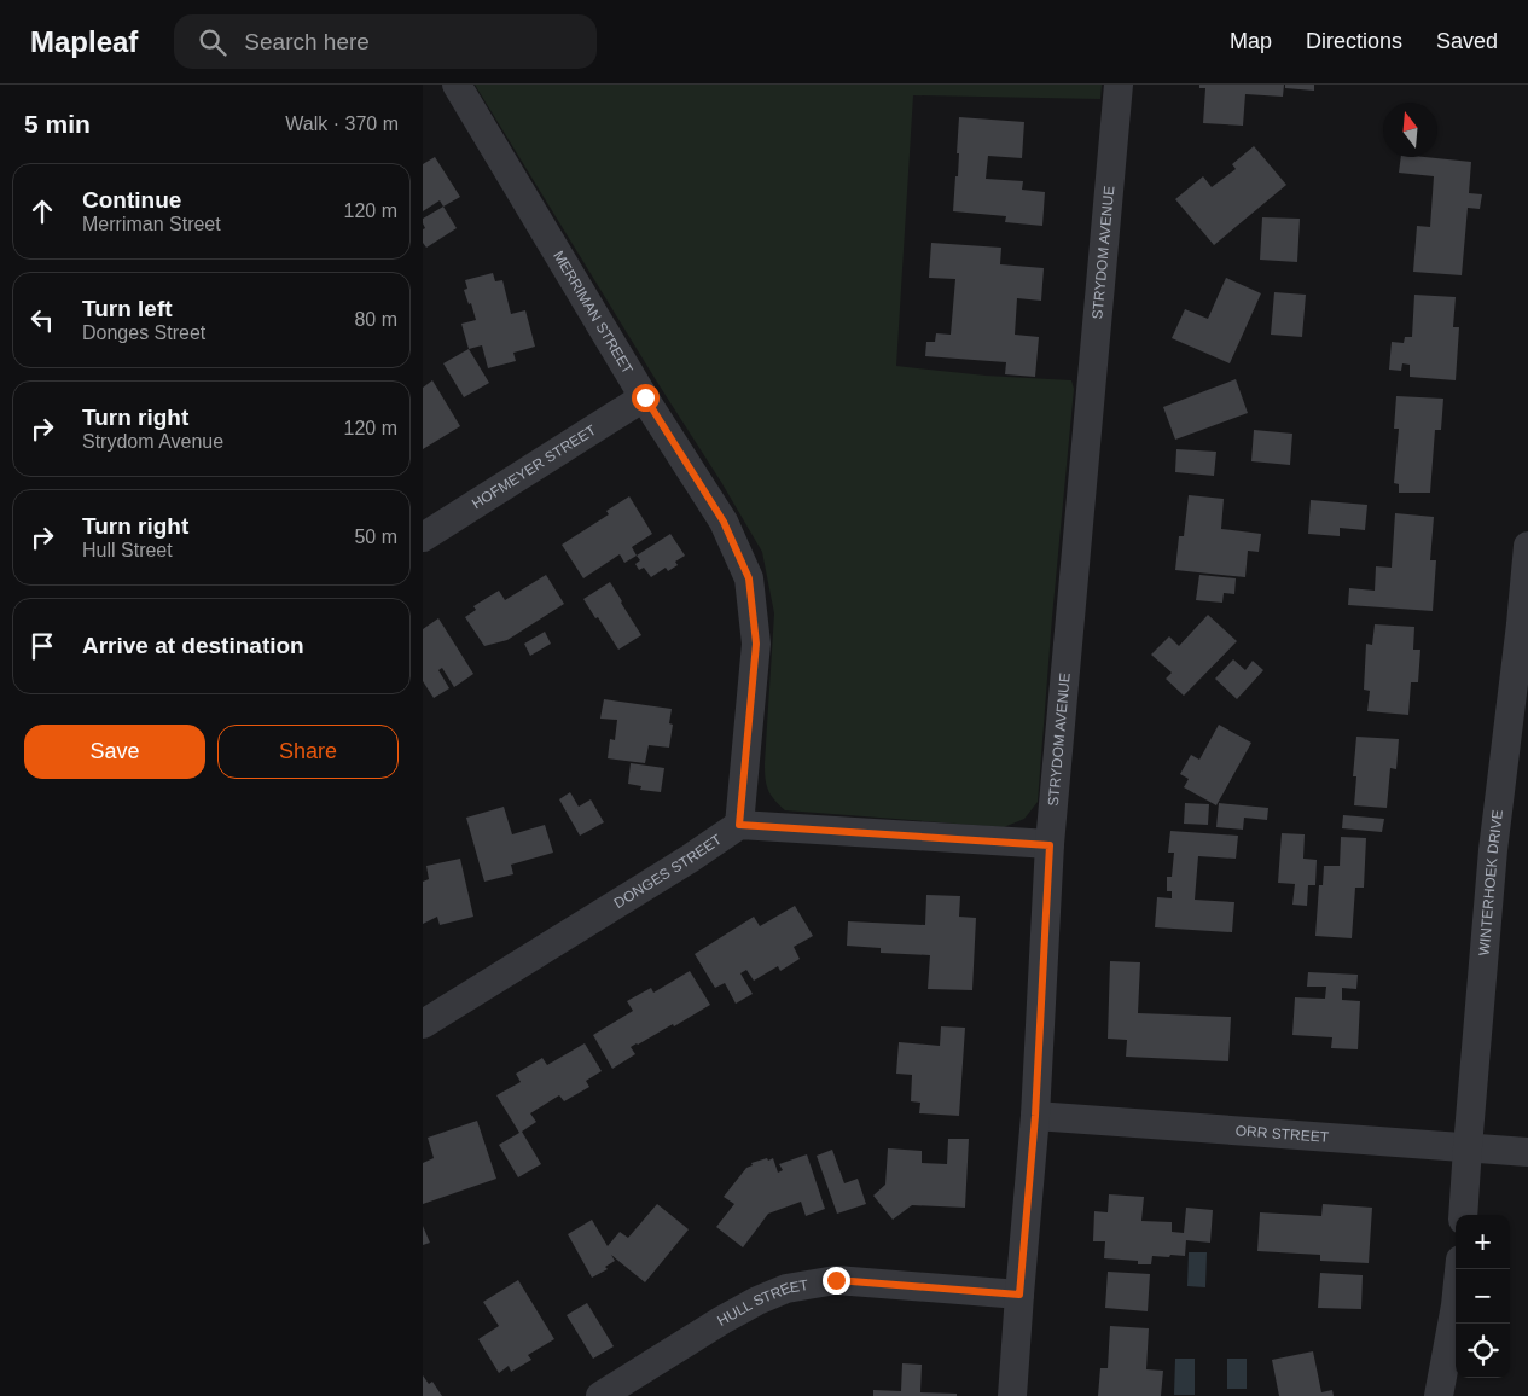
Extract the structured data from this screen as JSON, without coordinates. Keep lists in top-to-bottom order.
{
  "streets": {
    "street": [
      "STRYDOM AVENUE",
      "MERRIMAN STREET",
      "HOFMEYER STREET",
      "DONGES STREET",
      "WINTERHOEK DRIVE",
      "ORR STREET",
      "HULL STREET"
    ]
  },
  "crossings": [
    ["STRYDOM AVENUE", "ORR STREET"],
    ["STRYDOM AVENUE", "HULL STREET"],
    ["MERRIMAN STREET", "HOFMEYER STREET"],
    ["MERRIMAN STREET", "DONGES STREET"],
    ["WINTERHOEK DRIVE", "ORR STREET"]
  ],
  "north": "top",
  "page": {
    "header": "Mapleaf",
    "search": "Search here",
    "nav": ["Map", "Directions", "Saved"],
    "heading": ["5 min", "Walk · 370 m"],
    "list": [
      ["Continue", "Merriman Street", "120 m"],
      ["Turn left", "Donges Street", "80 m"],
      ["Turn right", "Strydom Avenue", "120 m"],
      ["Turn right", "Hull Street", "50 m"],
      "Arrive at destination"
    ],
    "buttons": ["Save", "Share"],
    "map_buttons": ["+", "−"]
  }
}
